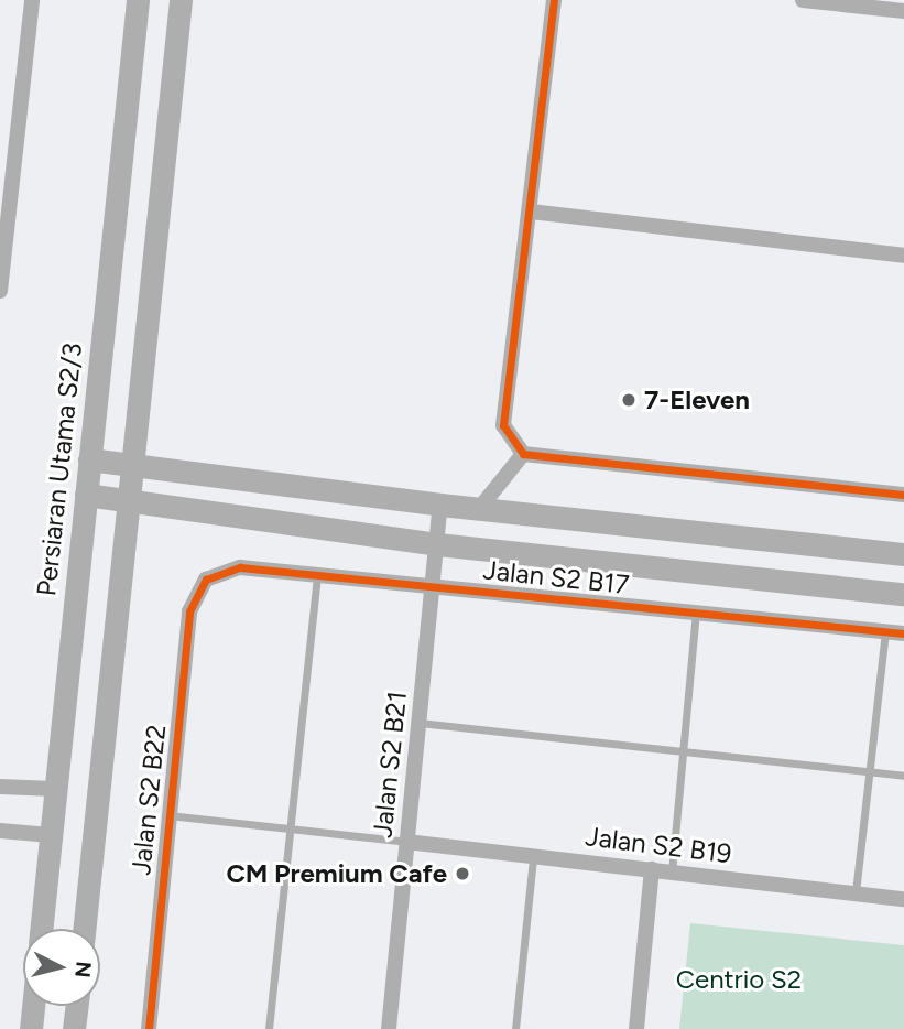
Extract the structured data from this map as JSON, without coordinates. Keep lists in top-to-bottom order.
{
  "streets": {
    "main road": ["Persiaran Utama S2/3"],
    "street": [
      "Jalan S2 B17",
      "Jalan S2 B21",
      "Jalan S2 B22",
      "Jalan S2 B19"
    ]
  },
  "crossings": [
    ["Jalan S2 B17", "Jalan S2 B21"],
    ["Jalan S2 B17", "Jalan S2 B22"],
    ["Jalan S2 B21", "Jalan S2 B19"]
  ],
  "parks": ["Centrio S2"],
  "places": ["7-Eleven", "CM Premium Cafe"],
  "north": "right"
}
